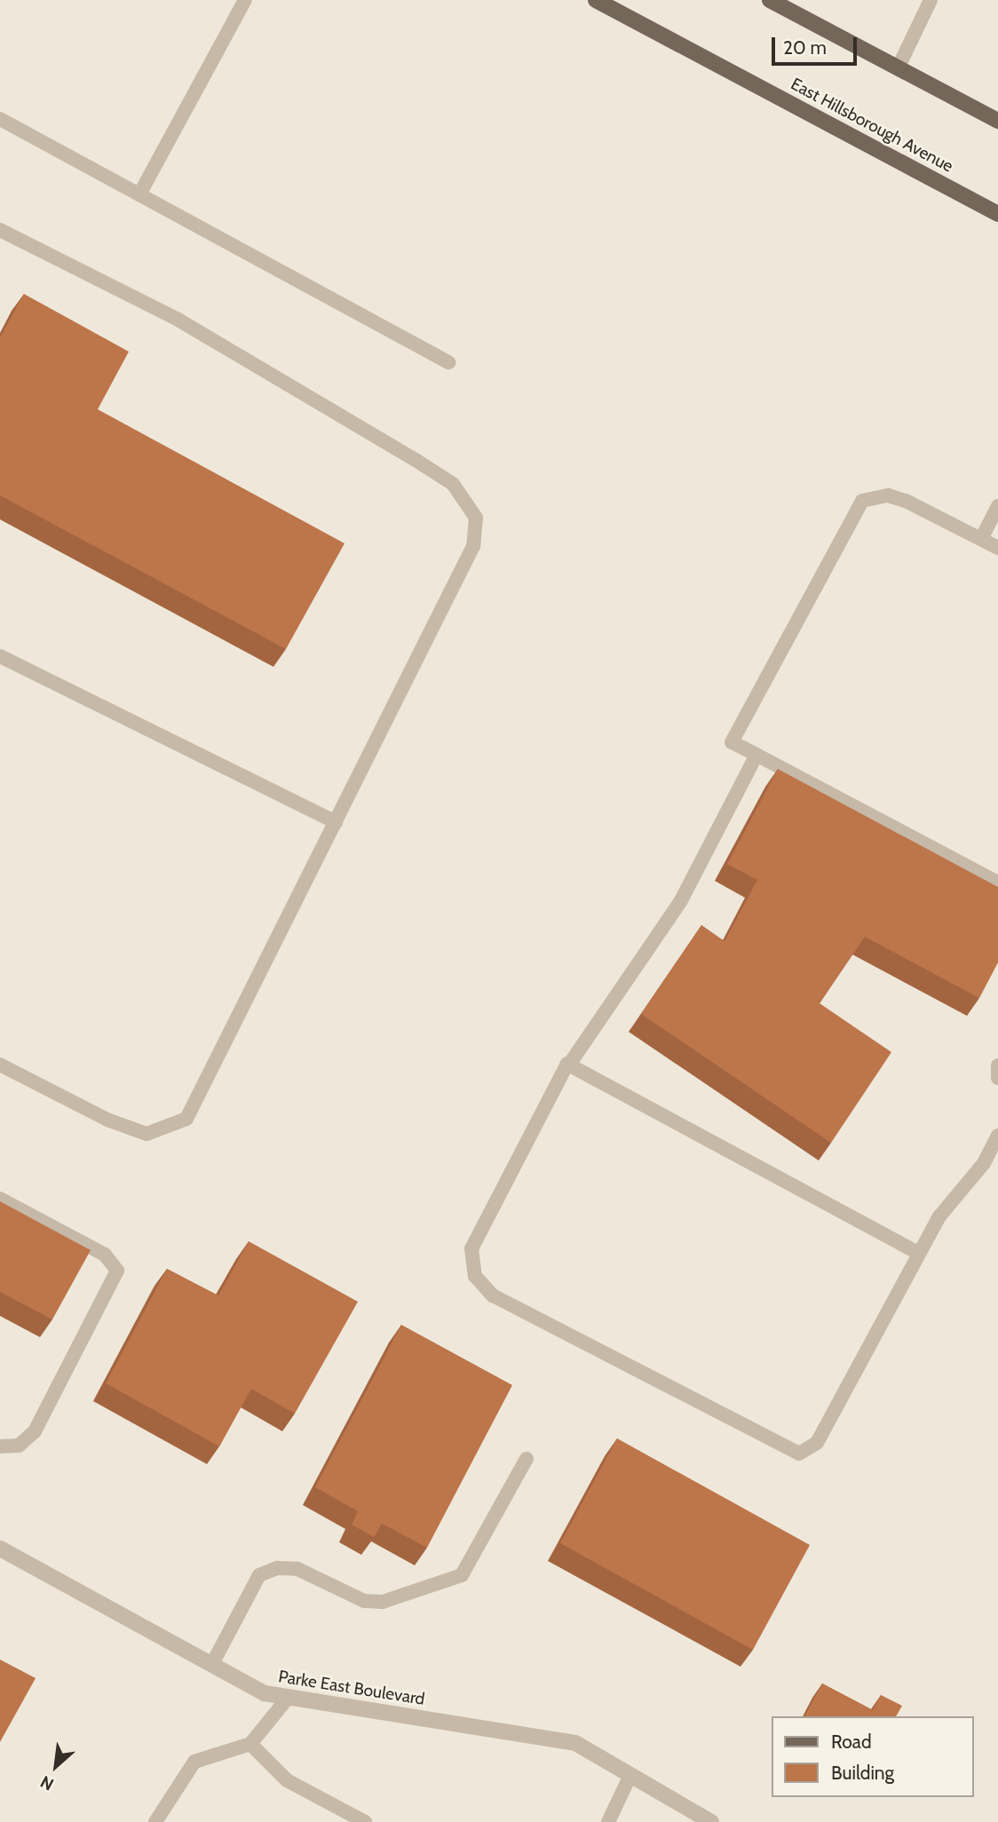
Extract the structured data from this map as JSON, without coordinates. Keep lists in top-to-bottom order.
{
  "streets": {
    "main road": ["East Hillsborough Avenue"],
    "street": ["Parke East Boulevard"]
  },
  "legend": ["Road", "Building"],
  "scale_bar": "20 m",
  "north": "bottom left"
}
